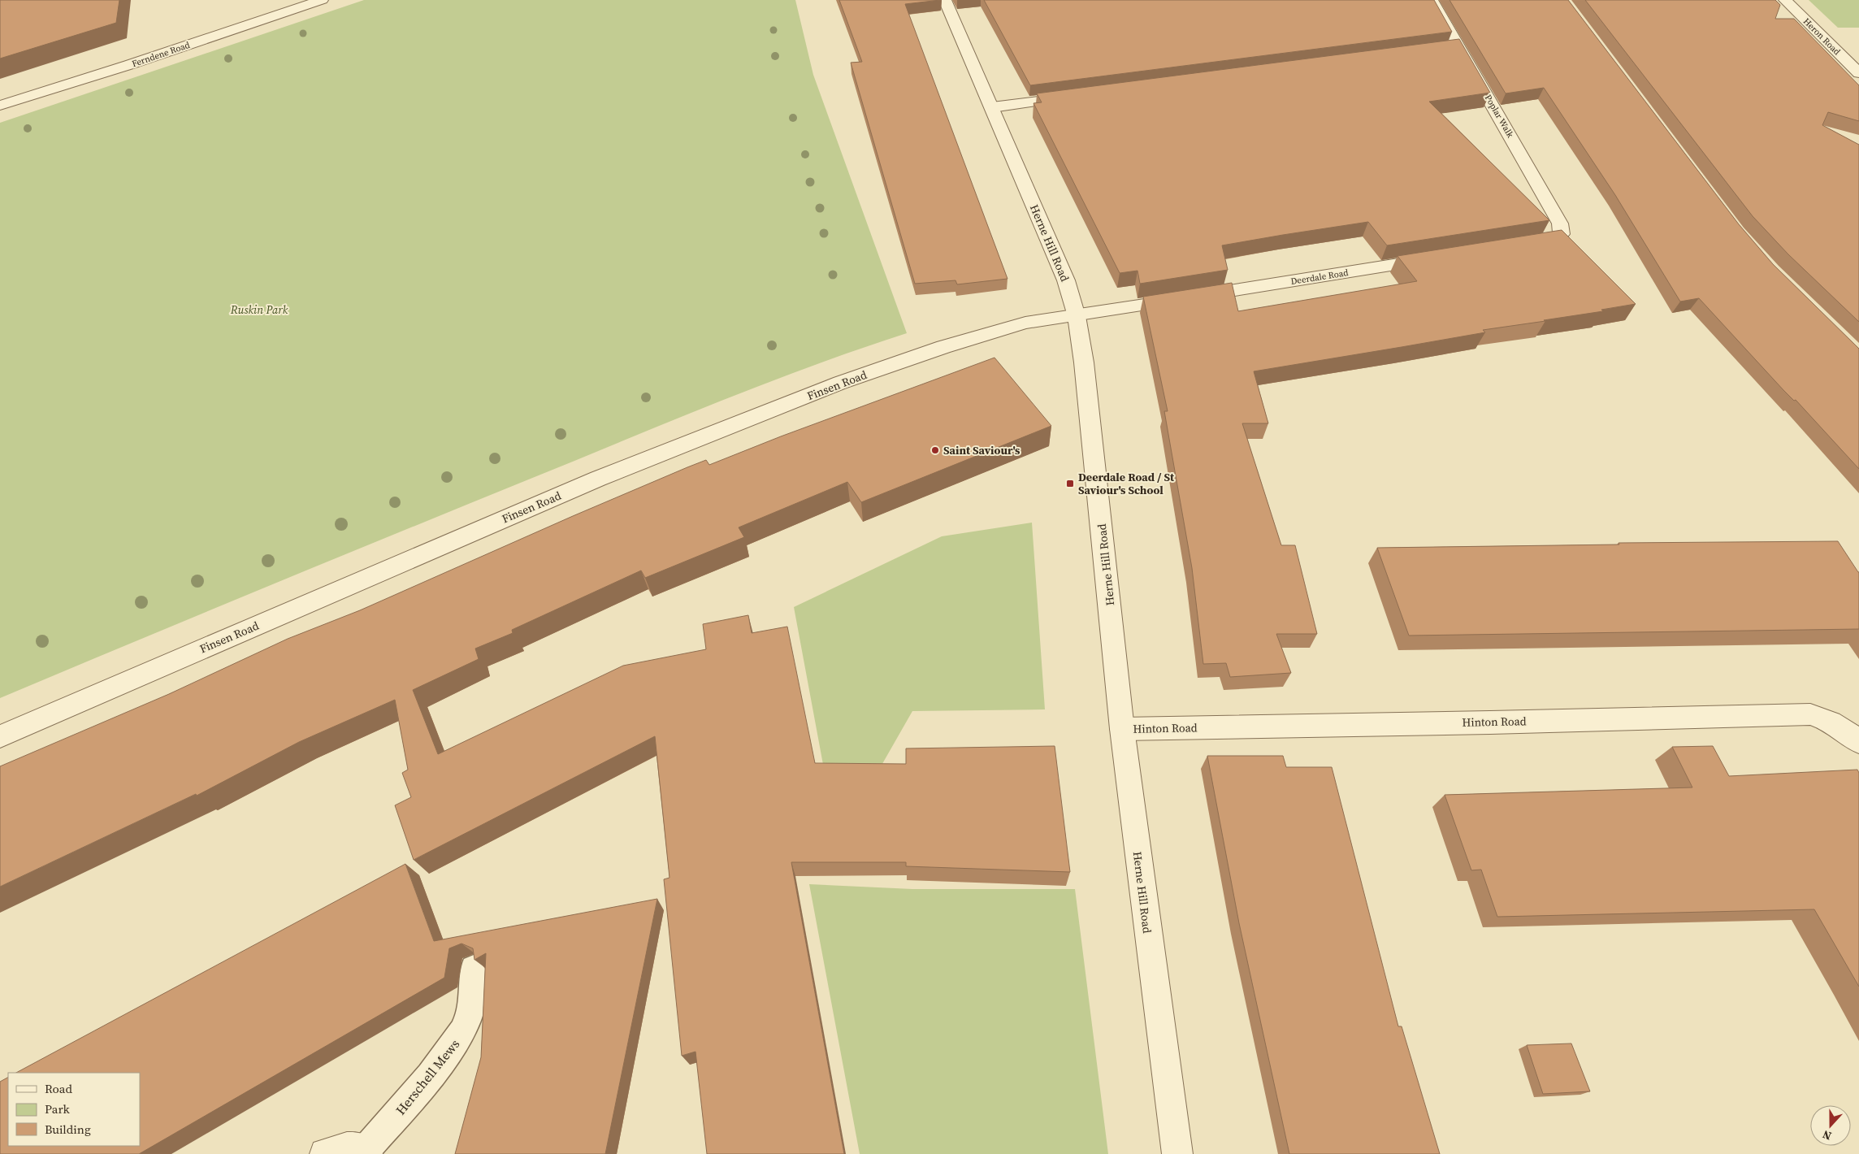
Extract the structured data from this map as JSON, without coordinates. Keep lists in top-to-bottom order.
{
  "streets": {
    "street": [
      "Heron Road",
      "Ferndene Road",
      "Poplar Walk",
      "Herne Hill Road",
      "Deerdale Road",
      "Finsen Road",
      "Hinton Road"
    ],
    "lane": ["Herschell Mews"]
  },
  "crossings": [
    ["Herne Hill Road", "Deerdale Road"],
    ["Herne Hill Road", "Finsen Road"],
    ["Herne Hill Road", "Hinton Road"],
    ["Deerdale Road", "Finsen Road"]
  ],
  "parks": ["Ruskin Park"],
  "places": {
    "other": ["Saint Saviour's"],
    "transit": ["Deerdale Road / St Saviour's School"]
  },
  "legend": ["Road", "Park", "Building"],
  "north": "bottom"
}
